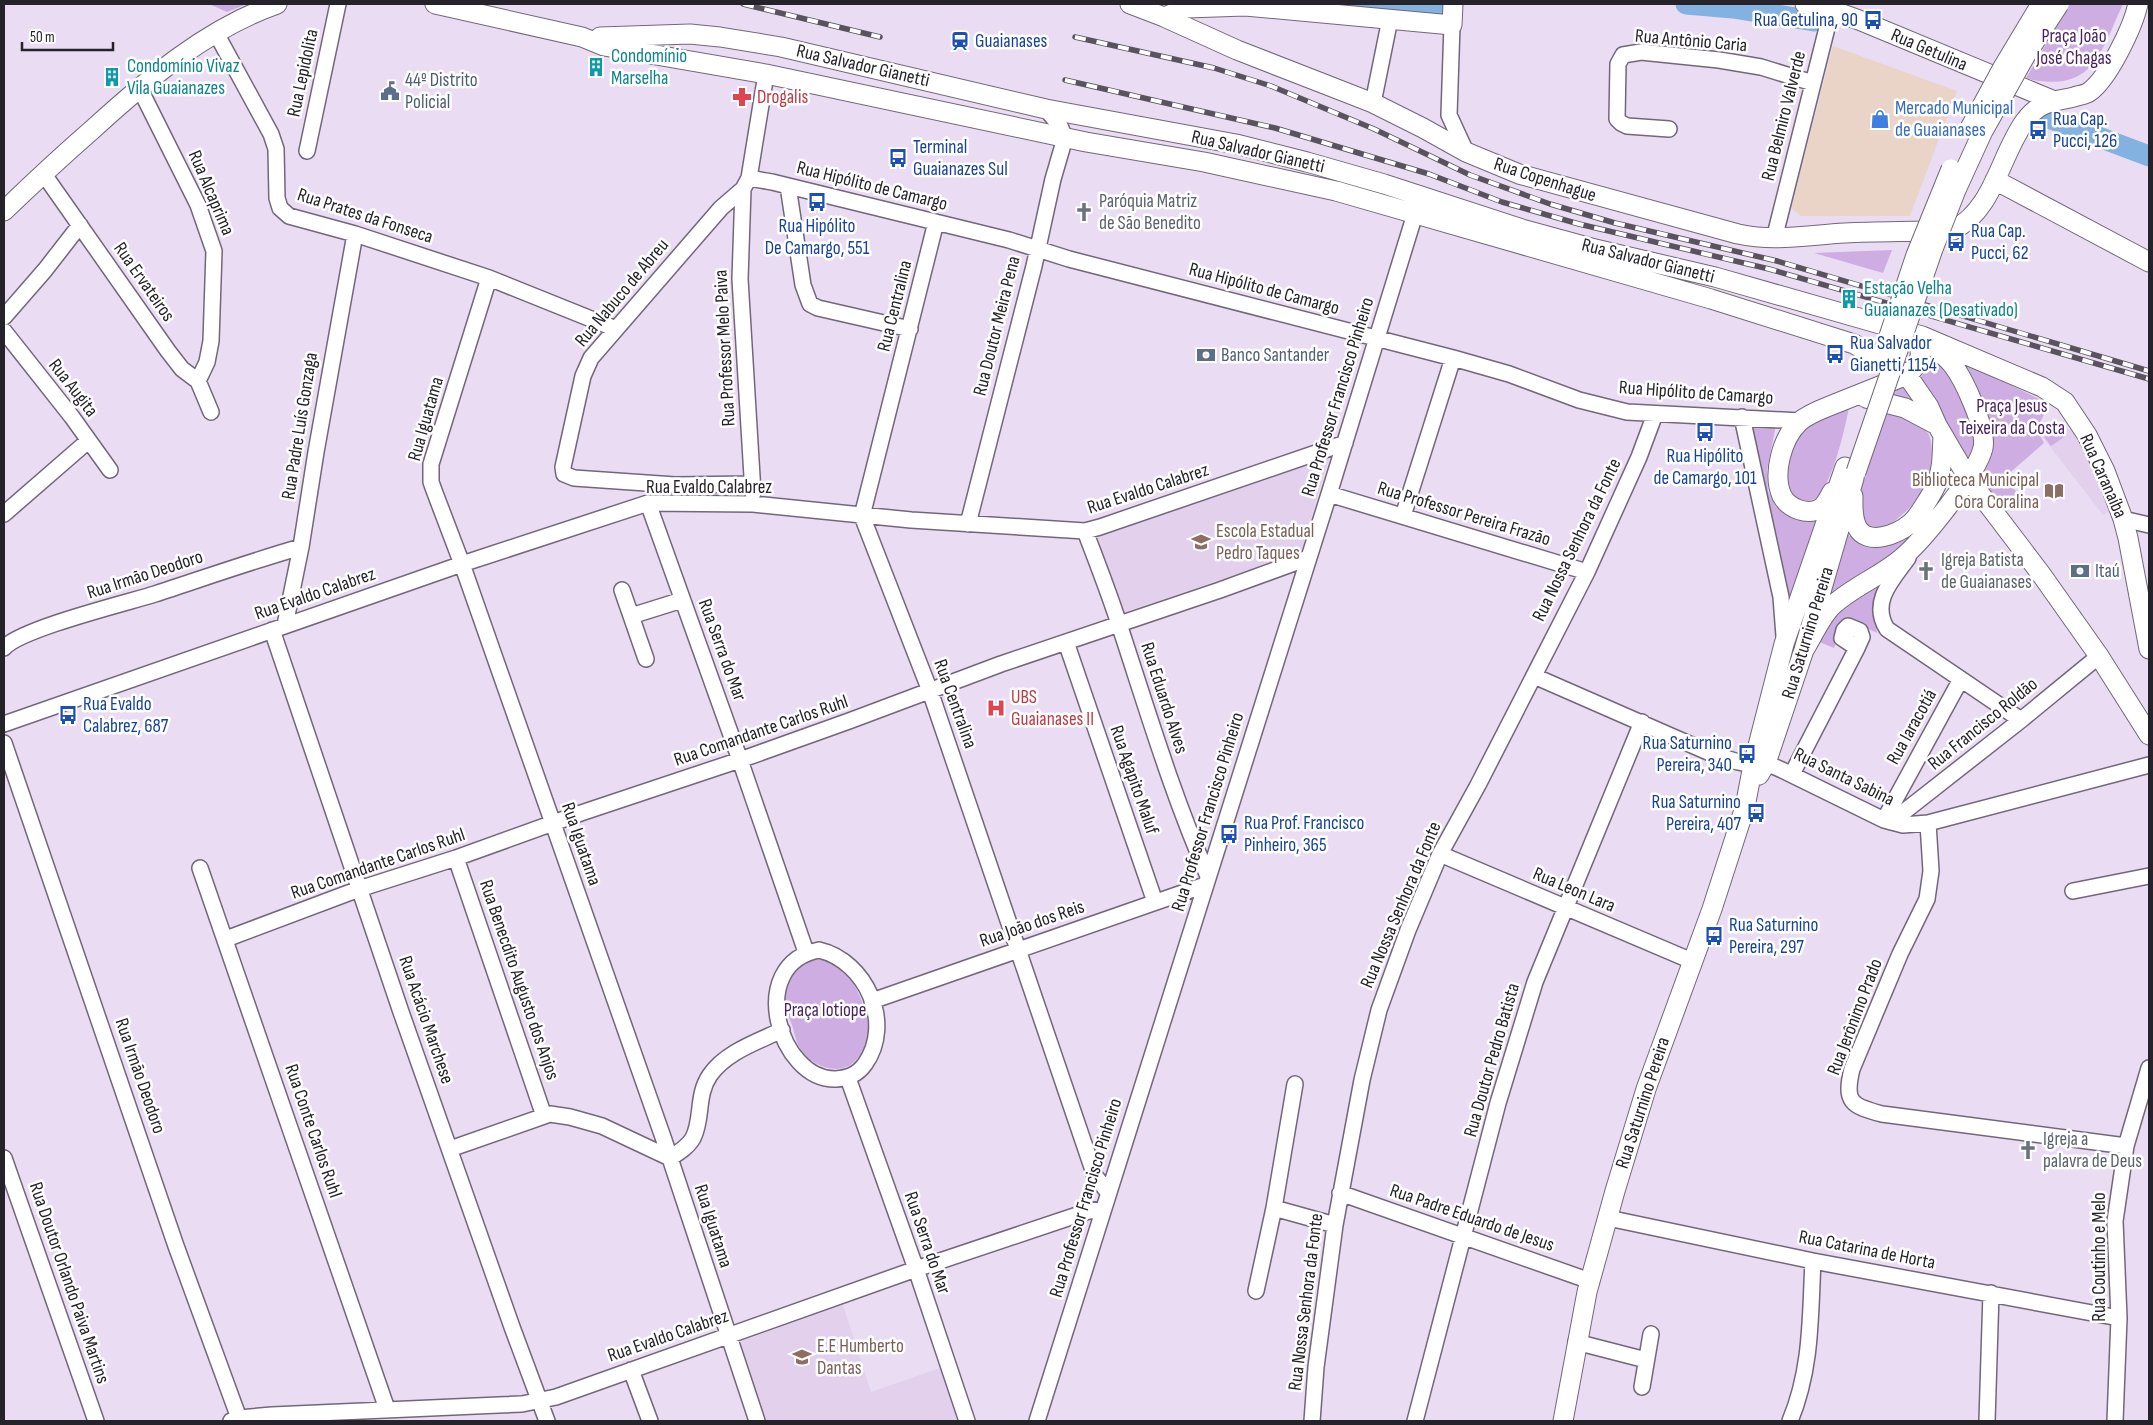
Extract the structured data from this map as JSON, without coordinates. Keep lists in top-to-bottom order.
{
  "streets": {
    "main road": [
      "Rua Getulina",
      "Rua Salvador Gianetti",
      "Rua Copenhague",
      "Rua Caranaíba",
      "Rua Saturnino Pereira"
    ],
    "street": [
      "Rua Antônio Caria",
      "Rua Lepidolita",
      "Rua Belmiro Valverde",
      "Rua Hipólito de Camargo",
      "Rua Alcaprima",
      "Rua Prates da Fonseca",
      "Rua Ervateiros",
      "Rua Nabuco de Abreu",
      "Rua Centralina",
      "Rua Doutor Meira Pena",
      "Rua Professor Melo Paiva",
      "Rua Augita",
      "Rua Professor Francisco Pinheiro",
      "Rua Iguatama",
      "Rua Padre Luís Gonzaga",
      "Rua Evaldo Calabrez",
      "Rua Professor Pereira Frazão",
      "Rua Nossa Senhora da Fonte",
      "Rua Irmão Deodoro",
      "Rua Serra do Mar",
      "Rua Eduardo Alves",
      "Rua Francisco Roldão",
      "Rua Iaracotiá",
      "Rua Comandante Carlos Ruhl",
      "Rua Santa Sabina",
      "Rua Agapito Maluf",
      "Rua Leon Lara",
      "Rua João dos Reis",
      "Rua Benecdito Augusto dos Anjos",
      "Rua Jerônimo Prado",
      "Rua Acácio Marchese",
      "Rua Doutor Pedro Batista",
      "Rua Conte Carlos Ruhl",
      "Rua Padre Eduardo de Jesus",
      "Rua Catarina de Horta",
      "Rua Coutinho e Melo",
      "Rua Doutor Orlando Paiva Martins"
    ]
  },
  "crossings": [
    ["Rua Antônio Caria", "Rua Belmiro Valverde"],
    ["Rua Getulina", "Rua Belmiro Valverde"],
    ["Rua Salvador Gianetti", "Rua Doutor Meira Pena"],
    ["Rua Salvador Gianetti", "Rua Professor Melo Paiva"],
    ["Rua Salvador Gianetti", "Rua Professor Francisco Pinheiro"],
    ["Rua Salvador Gianetti", "Rua Caranaíba"],
    ["Rua Belmiro Valverde", "Rua Copenhague"],
    ["Rua Hipólito de Camargo", "Rua Nabuco de Abreu"],
    ["Rua Hipólito de Camargo", "Rua Centralina"],
    ["Rua Hipólito de Camargo", "Rua Doutor Meira Pena"],
    ["Rua Hipólito de Camargo", "Rua Professor Melo Paiva"],
    ["Rua Hipólito de Camargo", "Rua Professor Francisco Pinheiro"],
    ["Rua Hipólito de Camargo", "Rua Nossa Senhora da Fonte"],
    ["Rua Hipólito de Camargo", "Rua Saturnino Pereira"],
    ["Rua Alcaprima", "Rua Ervateiros"],
    ["Rua Prates da Fonseca", "Rua Nabuco de Abreu"],
    ["Rua Prates da Fonseca", "Rua Iguatama"],
    ["Rua Prates da Fonseca", "Rua Padre Luís Gonzaga"],
    ["Rua Nabuco de Abreu", "Rua Professor Melo Paiva"],
    ["Rua Centralina", "Rua Professor Francisco Pinheiro"],
    ["Rua Centralina", "Rua Evaldo Calabrez"],
    ["Rua Centralina", "Rua Comandante Carlos Ruhl"],
    ["Rua Centralina", "Rua João dos Reis"],
    ["Rua Doutor Meira Pena", "Rua Evaldo Calabrez"],
    ["Rua Professor Melo Paiva", "Rua Evaldo Calabrez"],
    ["Rua Professor Francisco Pinheiro", "Rua Evaldo Calabrez"],
    ["Rua Professor Francisco Pinheiro", "Rua Professor Pereira Frazão"],
    ["Rua Professor Francisco Pinheiro", "Rua Eduardo Alves"],
    ["Rua Professor Francisco Pinheiro", "Rua Comandante Carlos Ruhl"],
    ["Rua Professor Francisco Pinheiro", "Rua João dos Reis"],
    ["Rua Iguatama", "Rua Evaldo Calabrez"],
    ["Rua Iguatama", "Rua Comandante Carlos Ruhl"],
    ["Rua Padre Luís Gonzaga", "Rua Evaldo Calabrez"],
    ["Rua Padre Luís Gonzaga", "Rua Irmão Deodoro"],
    ["Rua Padre Luís Gonzaga", "Rua Acácio Marchese"],
    ["Rua Evaldo Calabrez", "Rua Irmão Deodoro"],
    ["Rua Evaldo Calabrez", "Rua Serra do Mar"],
    ["Rua Evaldo Calabrez", "Rua Eduardo Alves"],
    ["Rua Evaldo Calabrez", "Rua Acácio Marchese"],
    ["Rua Evaldo Calabrez", "Rua Conte Carlos Ruhl"],
    ["Rua Professor Pereira Frazão", "Rua Nossa Senhora da Fonte"],
    ["Rua Nossa Senhora da Fonte", "Rua Santa Sabina"],
    ["Rua Nossa Senhora da Fonte", "Rua Leon Lara"],
    ["Rua Nossa Senhora da Fonte", "Rua Padre Eduardo de Jesus"],
    ["Rua Saturnino Pereira", "Rua Santa Sabina"],
    ["Rua Saturnino Pereira", "Rua Leon Lara"],
    ["Rua Saturnino Pereira", "Rua Padre Eduardo de Jesus"],
    ["Rua Saturnino Pereira", "Rua Catarina de Horta"],
    ["Rua Serra do Mar", "Rua Comandante Carlos Ruhl"],
    ["Rua Serra do Mar", "Rua João dos Reis"],
    ["Rua Eduardo Alves", "Rua Comandante Carlos Ruhl"],
    ["Rua Eduardo Alves", "Rua João dos Reis"],
    ["Rua Francisco Roldão", "Rua Iaracotiá"],
    ["Rua Francisco Roldão", "Rua Santa Sabina"],
    ["Rua Iaracotiá", "Rua Santa Sabina"],
    ["Rua Comandante Carlos Ruhl", "Rua Agapito Maluf"],
    ["Rua Comandante Carlos Ruhl", "Rua Benecdito Augusto dos Anjos"],
    ["Rua Comandante Carlos Ruhl", "Rua Acácio Marchese"],
    ["Rua Comandante Carlos Ruhl", "Rua Conte Carlos Ruhl"],
    ["Rua Santa Sabina", "Rua Jerônimo Prado"],
    ["Rua Santa Sabina", "Rua Doutor Pedro Batista"],
    ["Rua Agapito Maluf", "Rua João dos Reis"],
    ["Rua Leon Lara", "Rua Doutor Pedro Batista"],
    ["Rua Jerônimo Prado", "Rua Coutinho e Melo"],
    ["Rua Doutor Pedro Batista", "Rua Padre Eduardo de Jesus"],
    ["Rua Catarina de Horta", "Rua Coutinho e Melo"]
  ],
  "parks": ["Praça João José Chagas", "Praça Jesus Teixeira da Costa", "Praça Iotiope"],
  "places": {
    "bus stop": [
      "Rua Getulina, 90",
      "Rua Cap. Pucci, 126",
      "Terminal Guaianazes Sul",
      "Rua Hipólito De Camargo, 551",
      "Rua Cap. Pucci, 62",
      "Rua Salvador Gianetti, 1154",
      "Rua Hipólito de Camargo, 101",
      "Rua Evaldo Calabrez, 687",
      "Rua Saturnino Pereira, 340",
      "Rua Saturnino Pereira, 407",
      "Rua Prof. Francisco Pinheiro, 365",
      "Rua Saturnino Pereira, 297"
    ],
    "station": ["Guaianases"],
    "building": ["Condomínio Marselha", "Condomínio Vivaz Vila Guaianazes", "Estação Velha Guaianazes (Desativado)"],
    "public building": ["44º Distrito Policial"],
    "pharmacy": ["Drogalis"],
    "shop": ["Mercado Municipal de Guaianases"],
    "church": ["Paróquia Matriz de São Benedito", "Igreja Batista de Guaianases", "Igreja a palavra de Deus"],
    "bank": ["Banco Santander", "Itaú"],
    "library": ["Biblioteca Municipal Cora Coralina"],
    "school or university": ["Escola Estadual Pedro Taques", "E.E Humberto Dantas"],
    "hospital": ["UBS Guaianases II"]
  },
  "scale_bar": "50 m"
}
